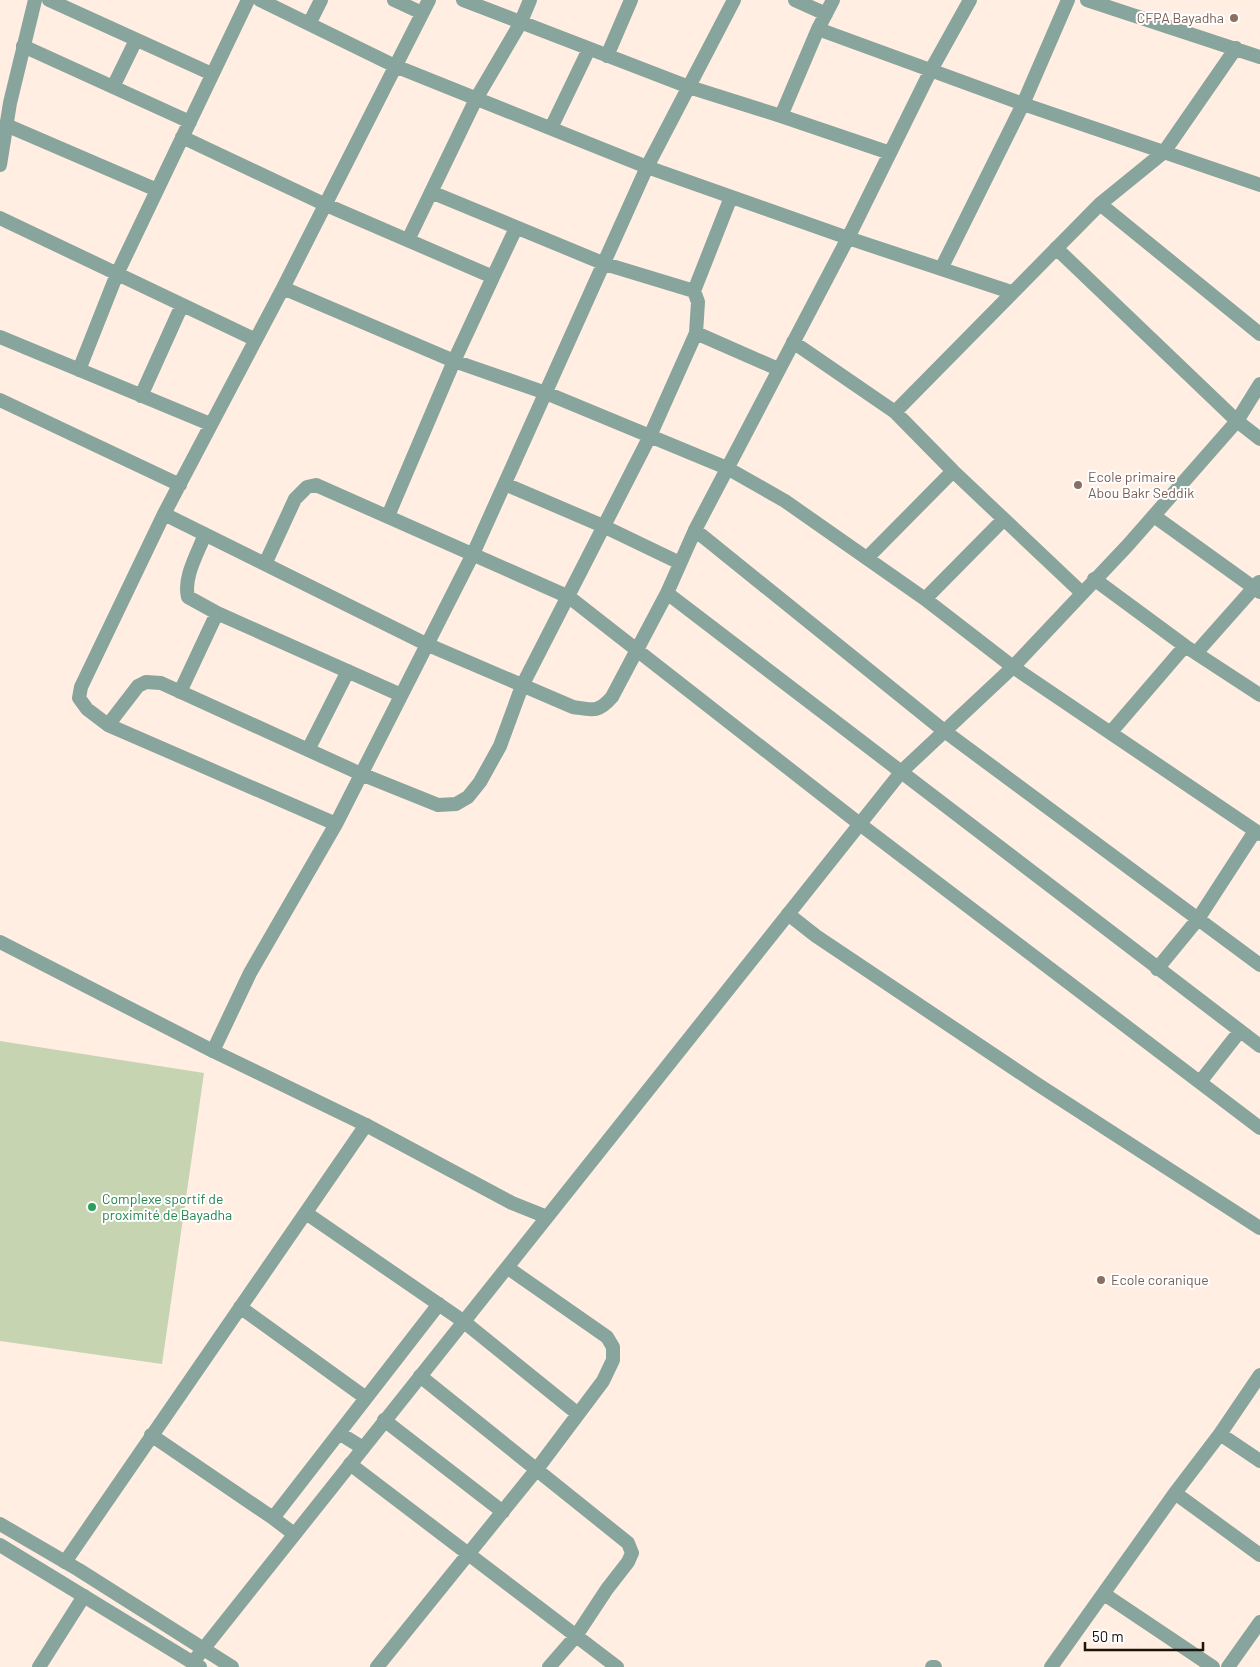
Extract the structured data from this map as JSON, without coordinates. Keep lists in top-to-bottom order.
{
  "places": [
    "CFPA Bayadha",
    "Ecole primaire Abou Bakr Seddik",
    "Complexe sportif de proximité de Bayadha",
    "Ecole coranique"
  ],
  "scale_bar": "50 m"
}
